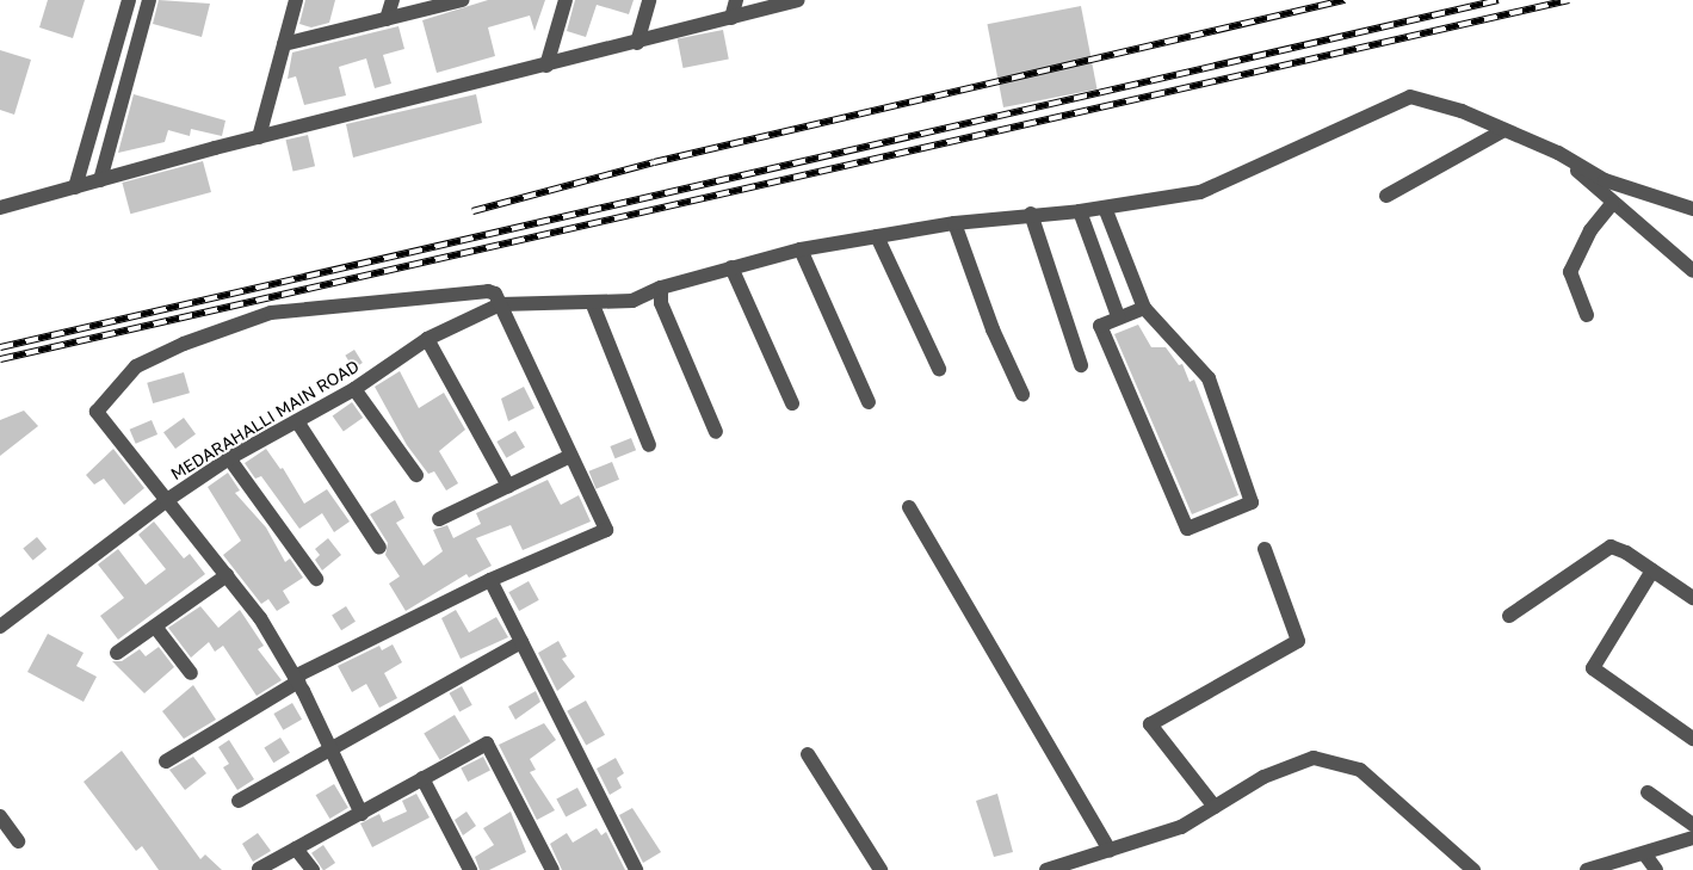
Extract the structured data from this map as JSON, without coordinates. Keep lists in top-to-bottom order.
{
  "streets": {
    "street": ["MEDARAHALLI MAIN ROAD"]
  }
}
